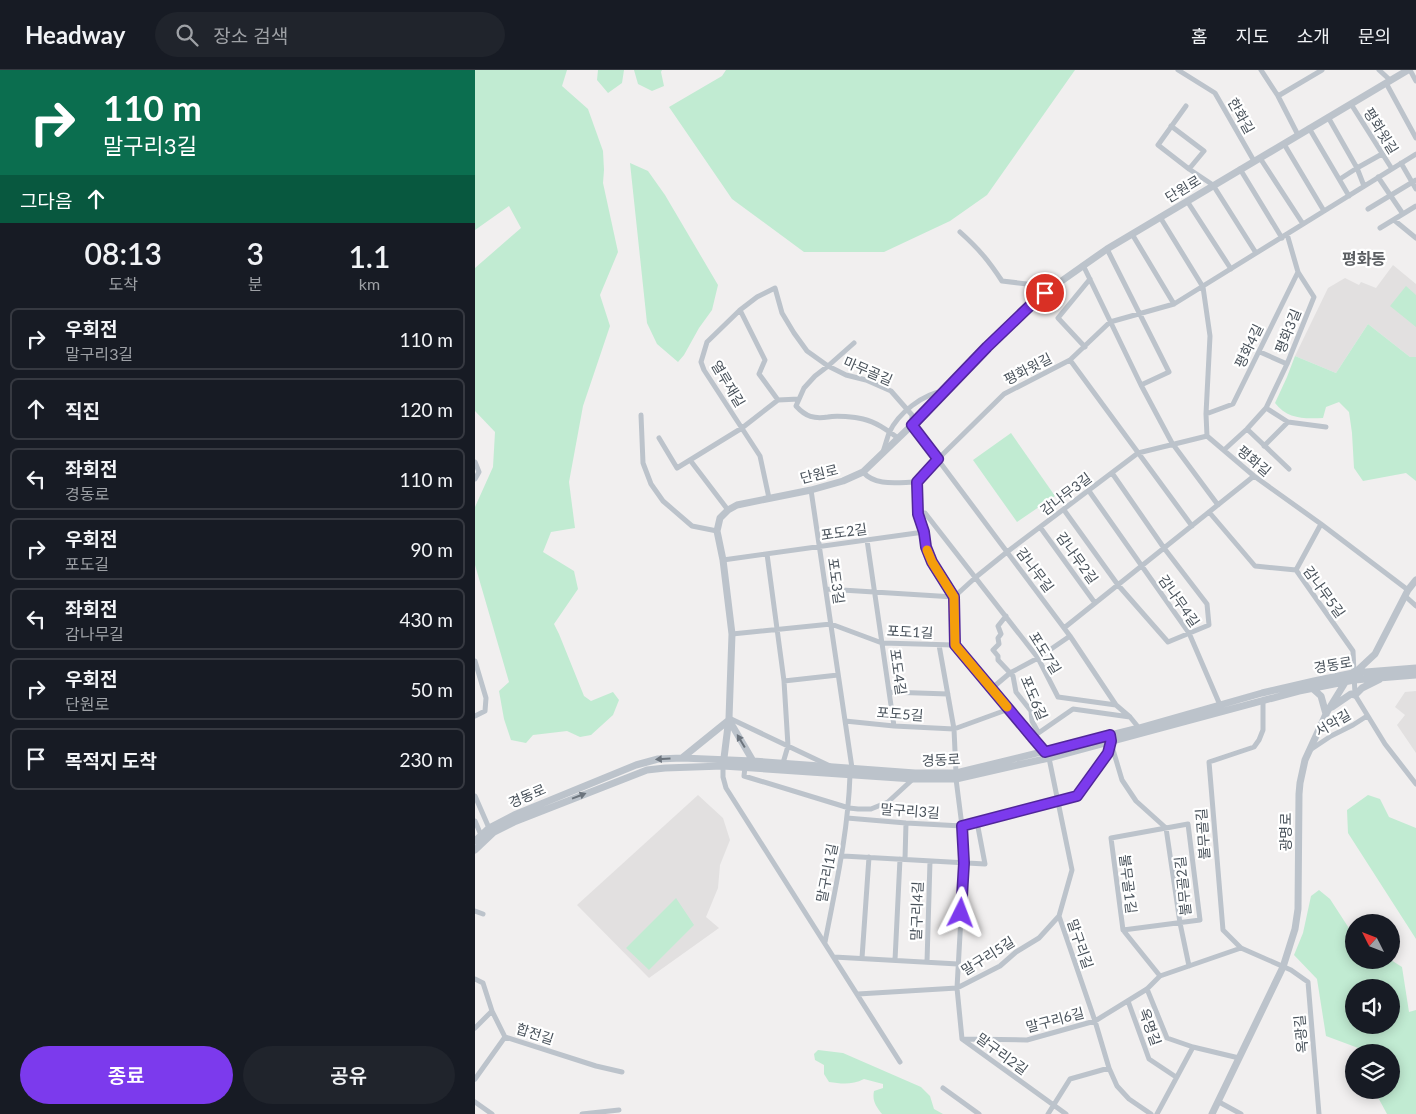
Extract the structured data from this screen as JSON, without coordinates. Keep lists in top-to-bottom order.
{
  "streets": {
    "street": [
      "한화길",
      "평화윗길",
      "단원로",
      "평화3길",
      "평화4길",
      "마무골길",
      "열루재길",
      "평화길",
      "감나무3길",
      "포도2길",
      "감나무2길",
      "감나무길",
      "포도3길",
      "감나무5길",
      "감나무4길",
      "포도1길",
      "포도7길",
      "경동로",
      "포도4길",
      "포도6길",
      "포도5길",
      "서악길",
      "말구리3길",
      "광명로",
      "불무골길",
      "말구리1길",
      "불무골1길",
      "불무골2길",
      "말구리4길",
      "말구리길",
      "말구리5길",
      "말구리6길",
      "옥명길",
      "합전길",
      "옥광길",
      "말구리2길"
    ]
  },
  "crossings": [
    ["한화길", "단원로"],
    ["평화윗길", "단원로"],
    ["평화윗길", "평화3길"],
    ["평화윗길", "감나무길"],
    ["단원로", "마무골길"],
    ["단원로", "열루재길"],
    ["단원로", "감나무길"],
    ["단원로", "포도3길"],
    ["평화3길", "평화4길"],
    ["평화3길", "평화길"],
    ["마무골길", "열루재길"],
    ["마무골길", "감나무길"],
    ["평화길", "감나무3길"],
    ["평화길", "감나무2길"],
    ["평화길", "광명로"],
    ["감나무3길", "감나무2길"],
    ["감나무3길", "감나무길"],
    ["포도2길", "포도3길"],
    ["포도2길", "포도4길"],
    ["감나무2길", "감나무길"],
    ["감나무2길", "감나무5길"],
    ["감나무2길", "감나무4길"],
    ["감나무길", "포도7길"],
    ["감나무길", "경동로"],
    ["감나무길", "포도6길"],
    ["포도3길", "포도1길"],
    ["포도3길", "경동로"],
    ["포도3길", "포도5길"],
    ["포도3길", "말구리1길"],
    ["감나무5길", "경동로"],
    ["감나무5길", "서악길"],
    ["감나무5길", "광명로"],
    ["감나무4길", "경동로"],
    ["포도1길", "포도4길"],
    ["포도7길", "포도6길"],
    ["경동로", "서악길"],
    ["경동로", "말구리3길"],
    ["경동로", "광명로"],
    ["경동로", "불무골길"],
    ["경동로", "말구리1길"],
    ["경동로", "말구리길"],
    ["경동로", "말구리2길"],
    ["포도4길", "포도5길"],
    ["포도5길", "말구리2길"],
    ["서악길", "광명로"],
    ["말구리3길", "말구리1길"],
    ["말구리3길", "말구리4길"],
    ["말구리3길", "말구리길"],
    ["말구리3길", "말구리2길"],
    ["광명로", "불무골길"],
    ["광명로", "옥광길"],
    ["불무골길", "옥광길"],
    ["불무골1길", "불무골2길"],
    ["말구리길", "말구리5길"],
    ["말구리길", "말구리6길"],
    ["말구리5길", "말구리2길"],
    ["말구리6길", "말구리2길"]
  ],
  "districts": ["평화동"],
  "north": "top left",
  "page": {
    "header": "Headway",
    "search": "장소 검색",
    "nav": [
      "홈",
      "지도",
      "소개",
      "문의"
    ],
    "turn": ["110 m", "말구리3길"],
    "then": "그다음",
    "eta": [
      "08:13",
      "도착",
      "3",
      "분",
      "1.1",
      "km"
    ],
    "list": [
      {
        "name": "우회전",
        "note": "말구리3길",
        "value": "110 m"
      },
      {
        "name": "직진",
        "value": "120 m"
      },
      {
        "name": "좌회전",
        "note": "경동로",
        "value": "110 m"
      },
      {
        "name": "우회전",
        "note": "포도길",
        "value": "90 m"
      },
      {
        "name": "좌회전",
        "note": "감나무길",
        "value": "430 m"
      },
      {
        "name": "우회전",
        "note": "단원로",
        "value": "50 m"
      },
      {
        "name": "목적지 도착",
        "value": "230 m"
      }
    ],
    "buttons": ["종료", "공유"]
  }
}
